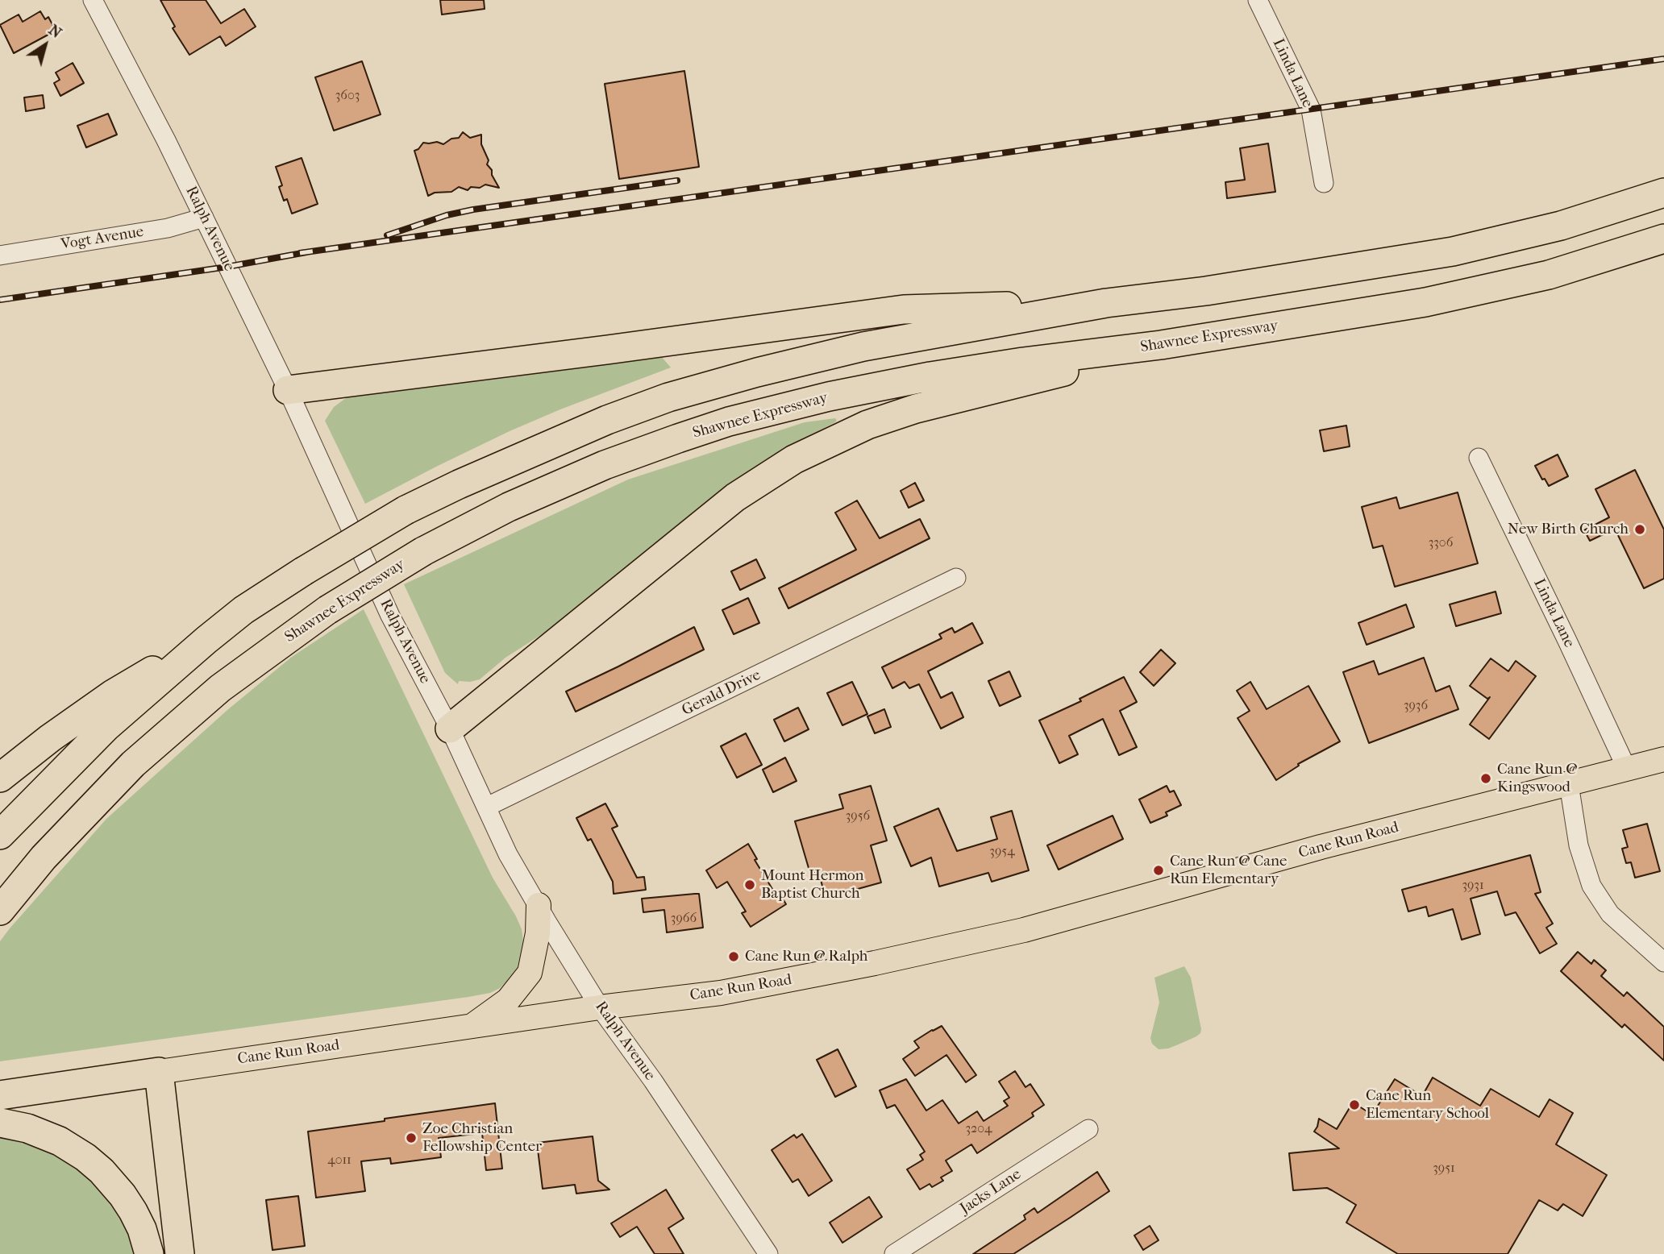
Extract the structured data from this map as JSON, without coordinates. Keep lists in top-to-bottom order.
{
  "streets": {
    "highway": ["Shawnee Expressway", "Cane Run Road"],
    "street": [
      "Linda Lane",
      "Ralph Avenue",
      "Vogt Avenue",
      "Gerald Drive",
      "Jacks Lane"
    ]
  },
  "crossings": [
    ["Linda Lane", "Cane Run Road"],
    ["Ralph Avenue", "Vogt Avenue"],
    ["Ralph Avenue", "Gerald Drive"],
    ["Ralph Avenue", "Cane Run Road"]
  ],
  "places": [
    "New Birth Church",
    "Cane Run @ Kingswood",
    "Cane Run @ Cane Run Elementary",
    "Mount Hermon Baptist Church",
    "Cane Run @ Ralph",
    "Cane Run Elementary School",
    "Zoe Christian Fellowship Center"
  ],
  "house_numbers": [
    "3603",
    "3306",
    "3936",
    "3956",
    "3954",
    "3931",
    "3966",
    "3204",
    "4011",
    "3951"
  ],
  "north": "top right"
}
